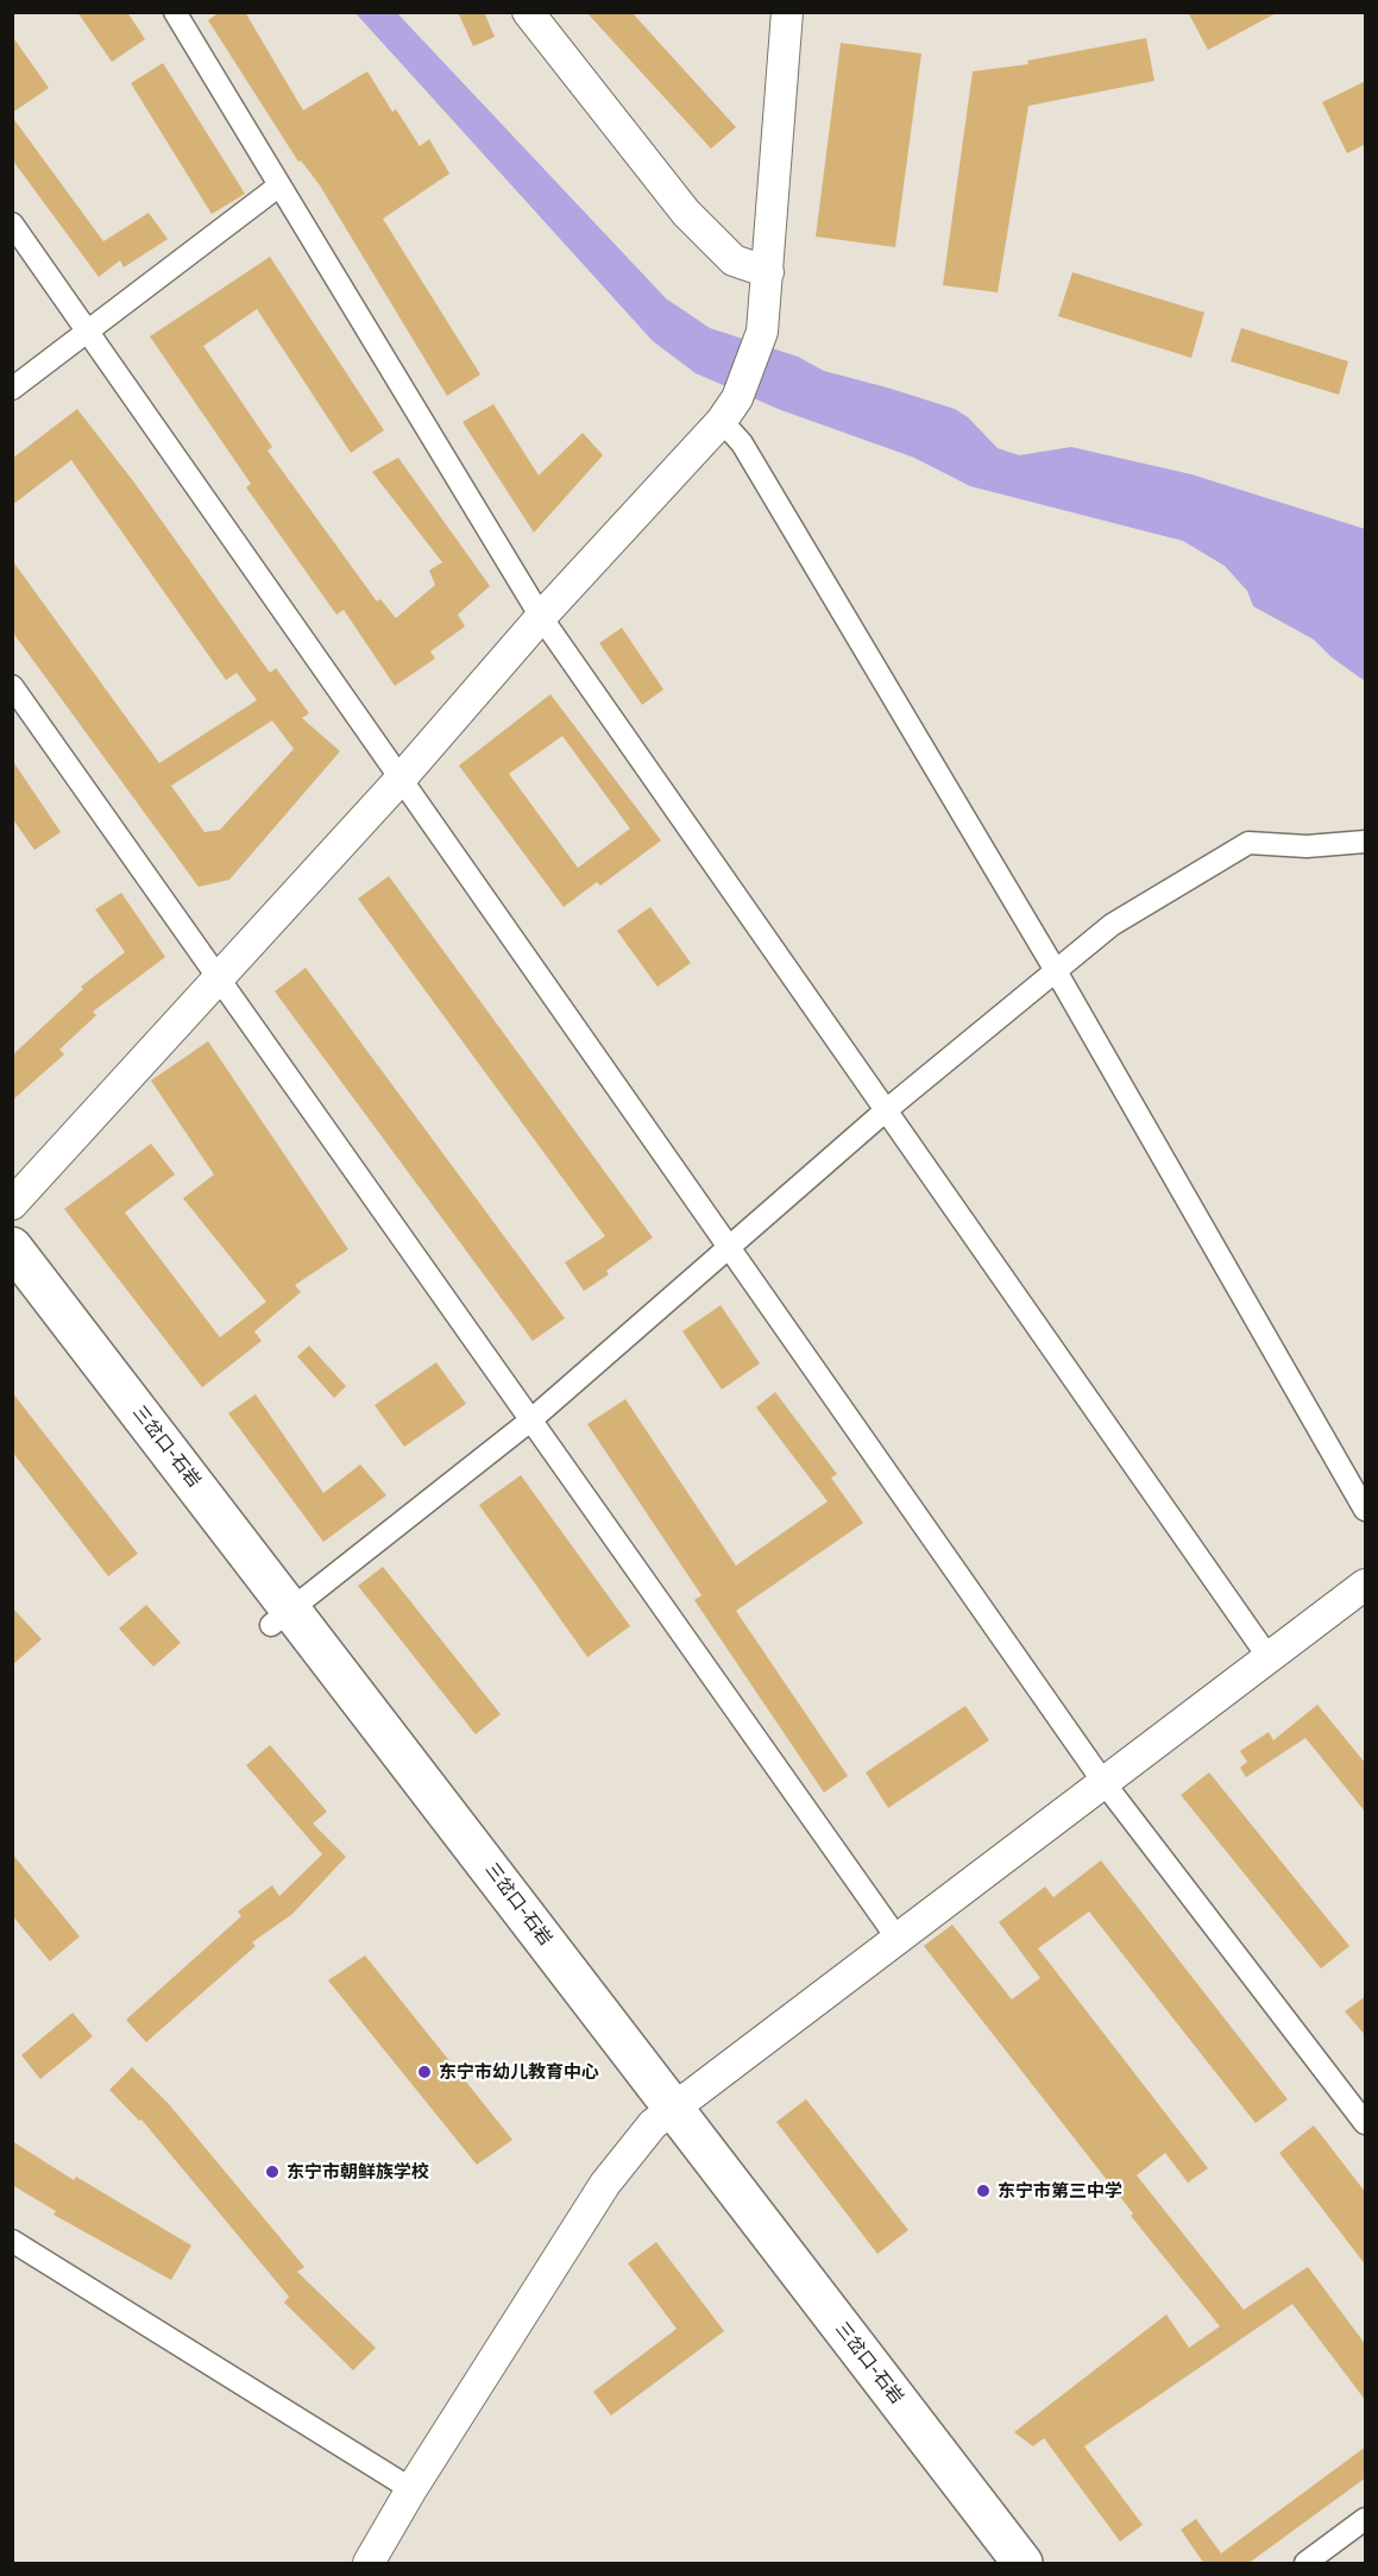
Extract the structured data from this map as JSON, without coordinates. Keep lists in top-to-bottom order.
{
  "streets": {
    "highway": ["三岔口-石岩"]
  },
  "places": ["东宁市幼儿教育中心", "东宁市朝鲜族学校", "东宁市第三中学"]
}
